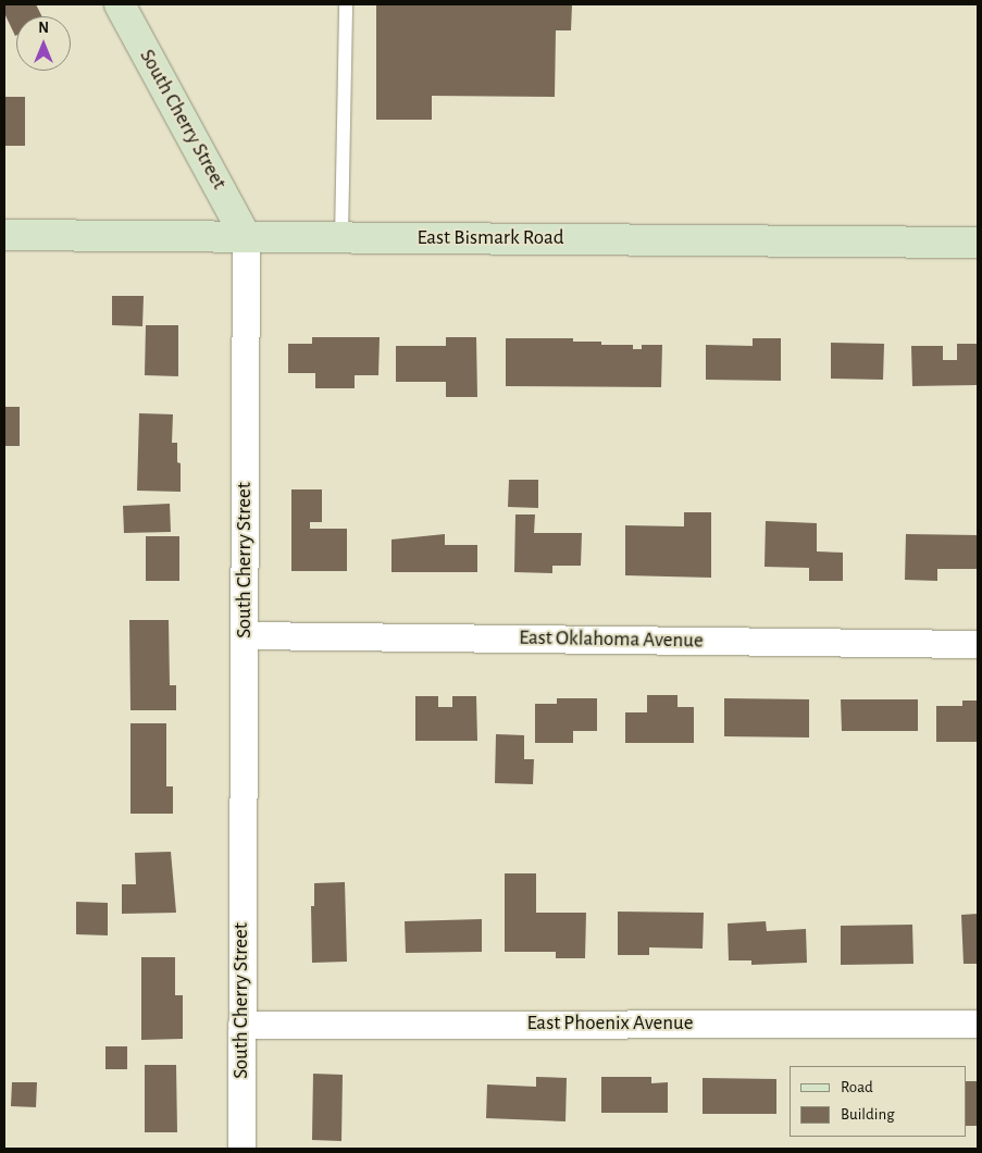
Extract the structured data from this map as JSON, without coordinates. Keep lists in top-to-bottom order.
{
  "streets": {
    "street": [
      "South Cherry Street",
      "East Bismark Road",
      "East Oklahoma Avenue",
      "East Phoenix Avenue"
    ]
  },
  "crossings": [
    ["South Cherry Street", "East Bismark Road"],
    ["South Cherry Street", "East Oklahoma Avenue"],
    ["South Cherry Street", "East Phoenix Avenue"]
  ],
  "legend": ["Road", "Building"],
  "north": "top"
}
